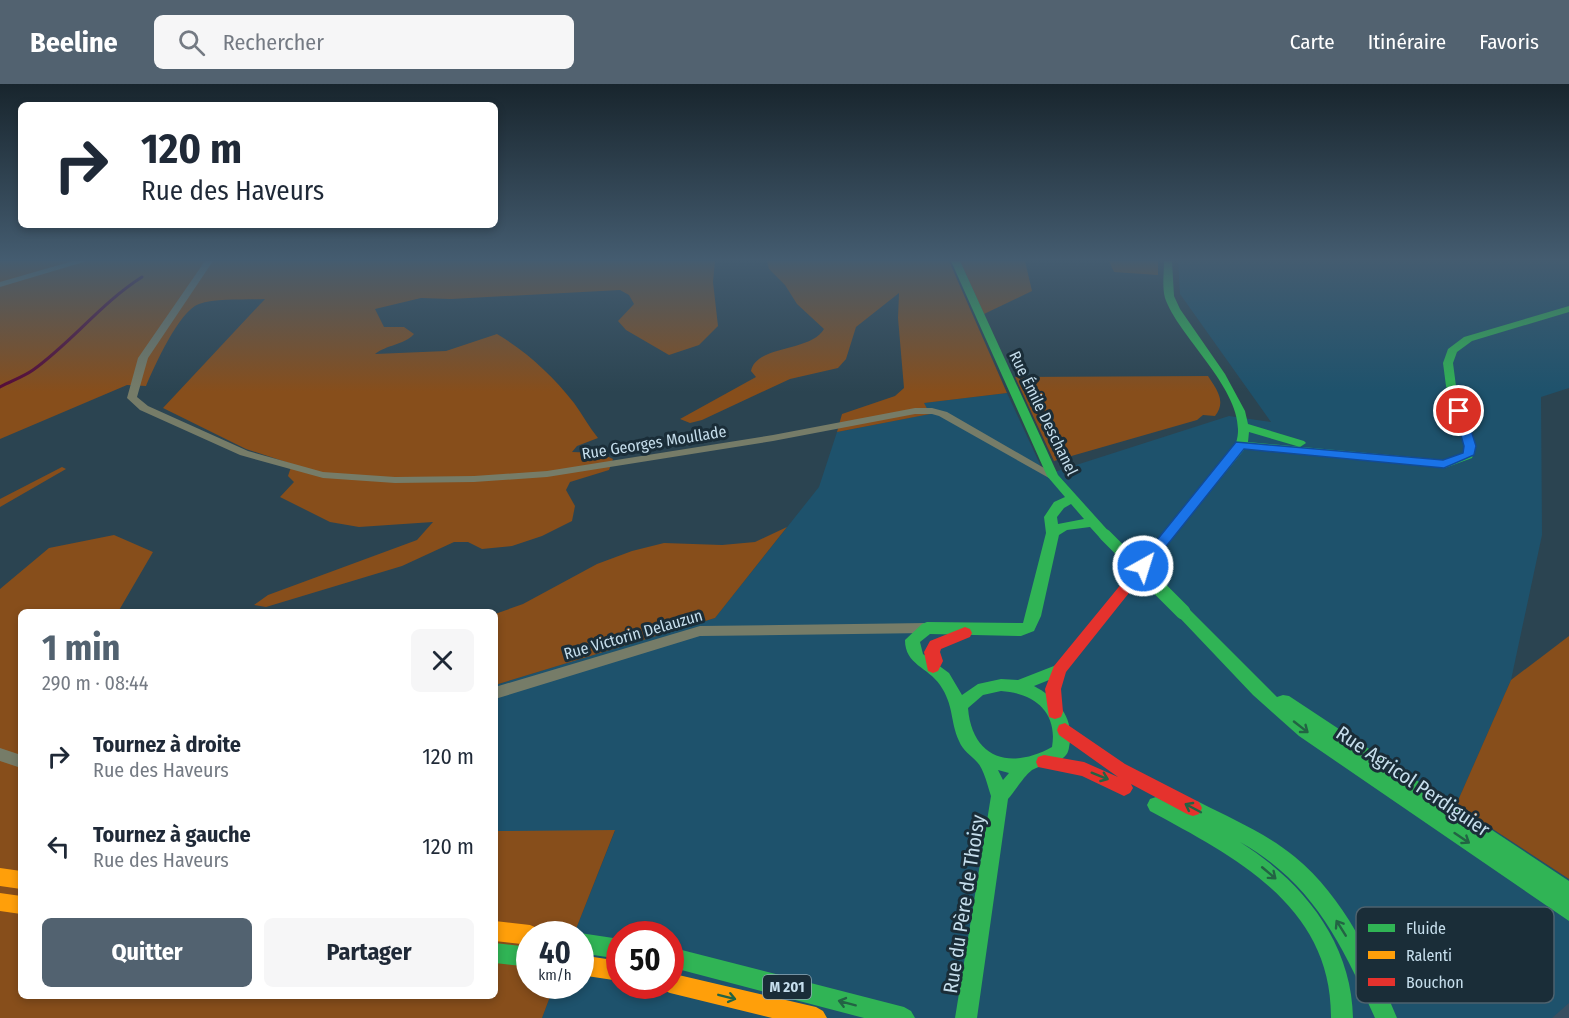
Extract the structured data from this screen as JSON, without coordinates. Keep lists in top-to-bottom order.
{
  "streets": {
    "main road": [
      "Rue Émile Deschanel",
      "Rue Agricol Perdiguier",
      "Rue du Père de Thoisy",
      "M 201"
    ],
    "street": ["Rue Georges Moullade", "Rue Victorin Delauzun"]
  },
  "crossings": [
    ["Rue Émile Deschanel", "Rue Georges Moullade"],
    ["Rue Émile Deschanel", "Rue Agricol Perdiguier"],
    ["Rue Victorin Delauzun", "Rue du Père de Thoisy"]
  ],
  "legend": ["Fluide", "Ralenti", "Bouchon"],
  "page": {
    "header": "Beeline",
    "search": "Rechercher",
    "nav": ["Carte", "Itinéraire", "Favoris"],
    "turn": ["120 m", "Rue des Haveurs"],
    "heading": ["1 min", "290 m · 08:44"],
    "list": [
      {
        "name": "Tournez à droite",
        "note": "Rue des Haveurs",
        "value": "120 m"
      },
      {
        "name": "Tournez à gauche",
        "note": "Rue des Haveurs",
        "value": "120 m"
      }
    ],
    "buttons": ["Quitter", "Partager"],
    "speed": "40 km/h",
    "limit": "50"
  }
}
